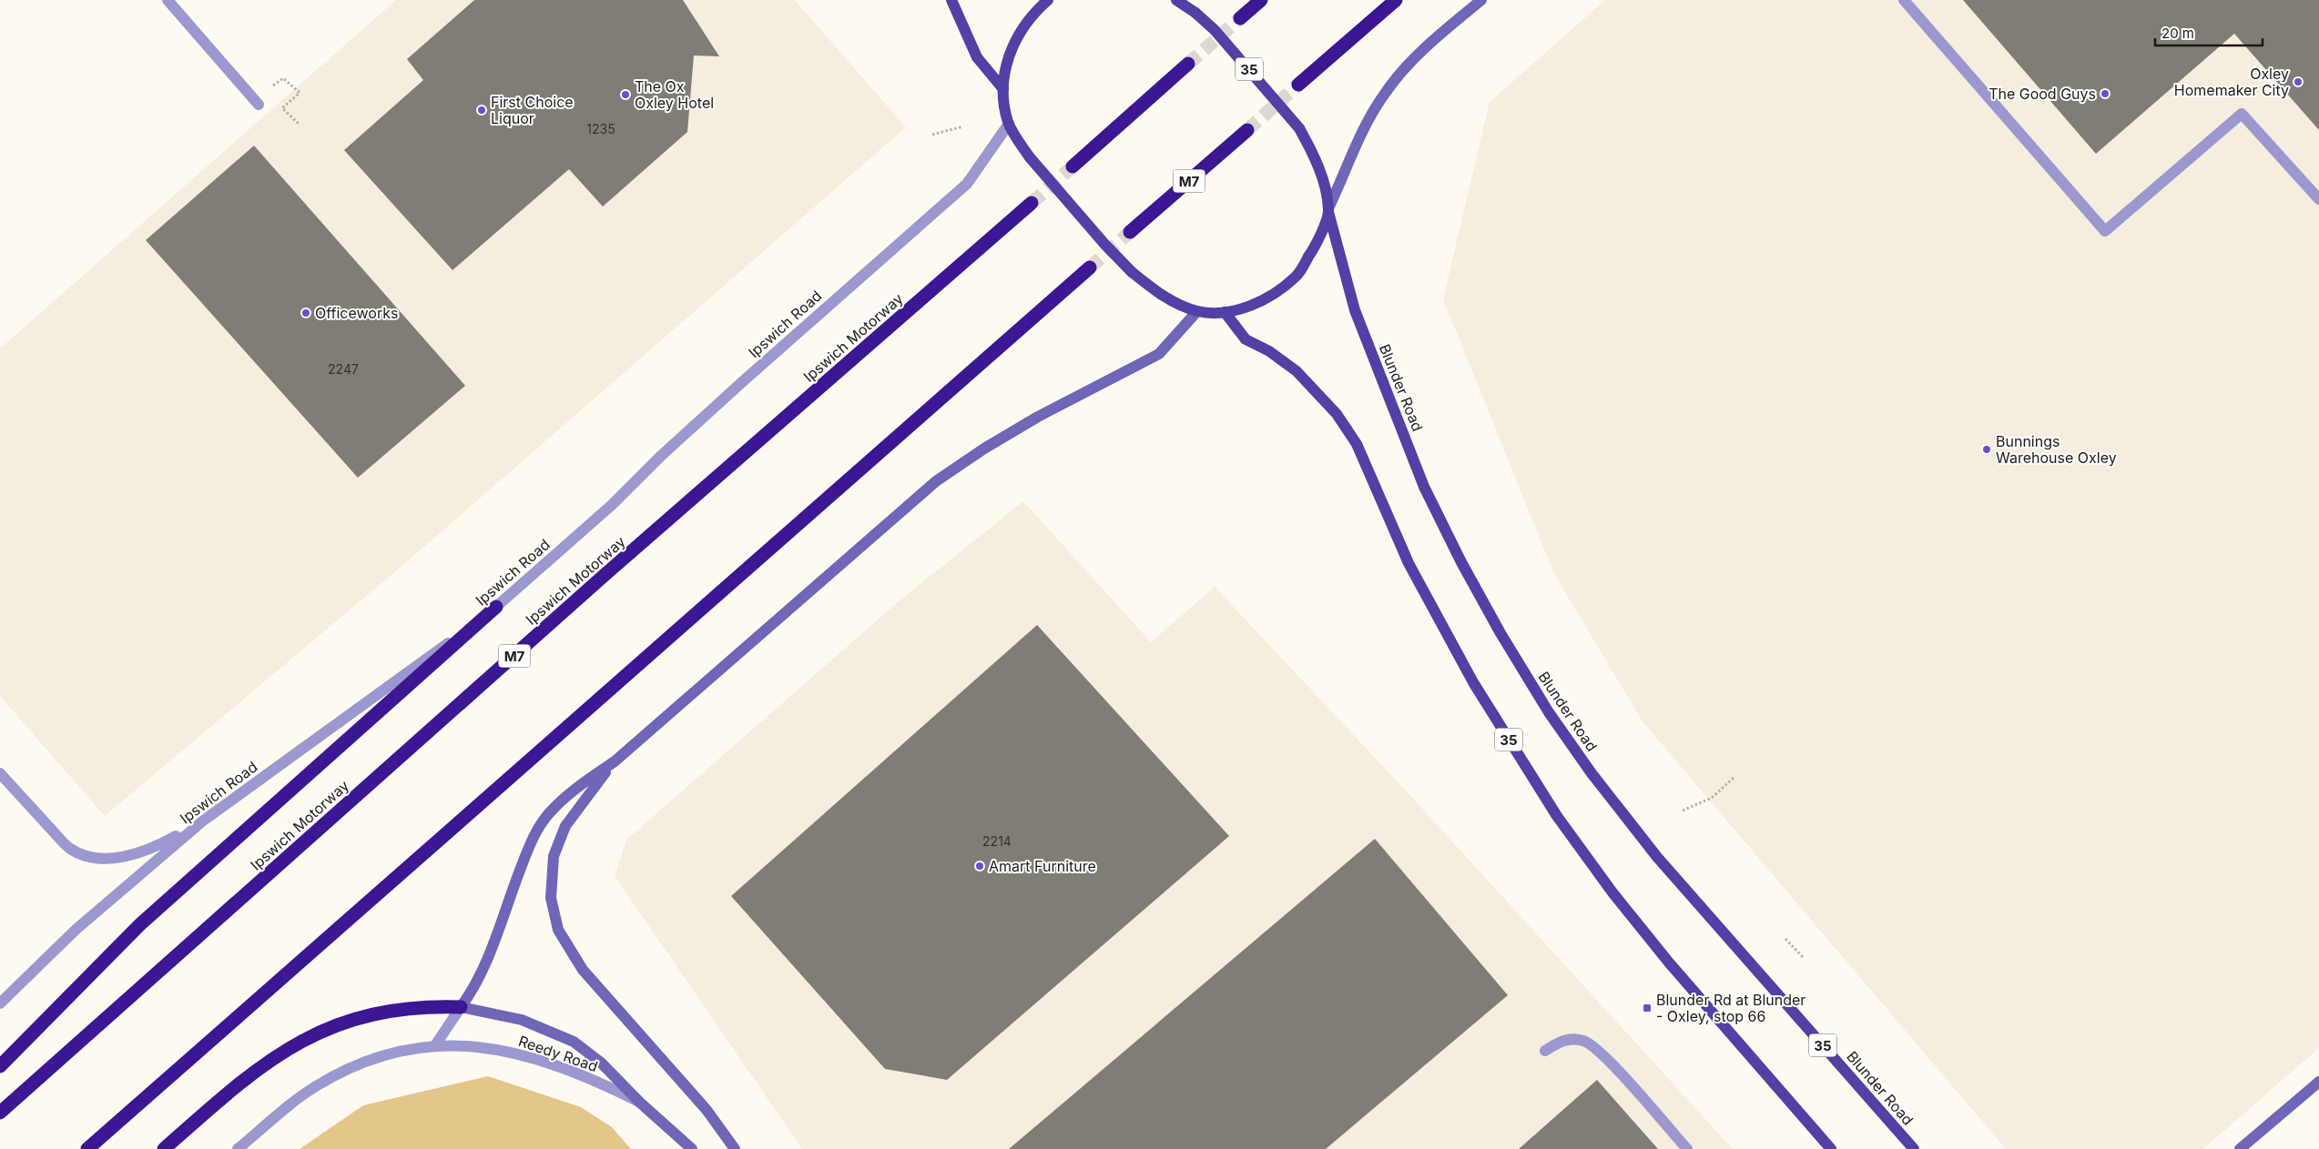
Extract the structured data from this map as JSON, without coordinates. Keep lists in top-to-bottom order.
{
  "streets": {
    "highway": ["M7", "Ipswich Motorway"],
    "main road": ["35", "Blunder Road", "Reedy Road"],
    "street": ["Ipswich Road"]
  },
  "crossings": [
    ["35", "Blunder Road"]
  ],
  "places": {
    "other": [
      "Oxley Homemaker City",
      "The Good Guys",
      "The Ox Oxley Hotel",
      "First Choice Liquor",
      "Officeworks",
      "Bunnings Warehouse Oxley",
      "Amart Furniture"
    ],
    "transit": ["Blunder Rd at Blunder - Oxley, stop 66"]
  },
  "house_numbers": ["1235", "2247", "2214"],
  "scale_bar": "20 m"
}
